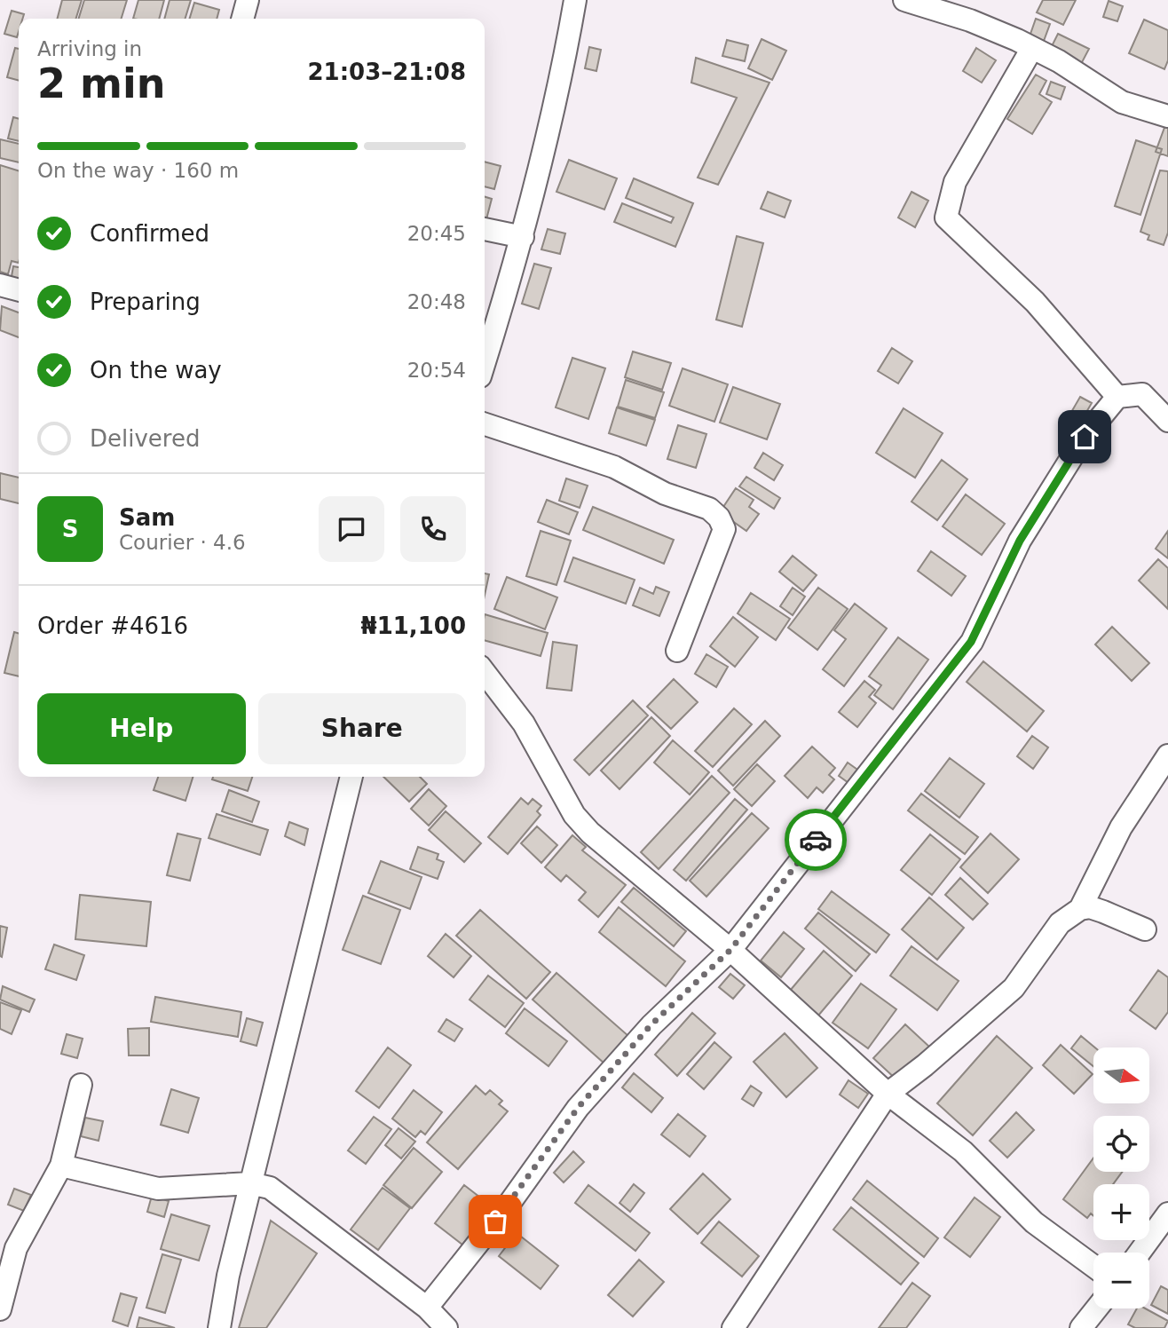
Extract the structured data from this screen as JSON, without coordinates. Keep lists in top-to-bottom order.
{
  "north": "right",
  "page": {
    "heading": ["2 min", "Arriving in", "21:03–21:08"],
    "panel": [
      "Sam",
      "Courier · 4.6",
      "Order #4616",
      "₦11,100"
    ],
    "bar": "On the way · 160 m",
    "list": [
      ["Confirmed", "20:45"],
      ["Preparing", "20:48"],
      ["On the way", "20:54"],
      "Delivered"
    ],
    "round": "S",
    "buttons": ["Help", "Share"],
    "map_buttons": ["+", "−"]
  }
}
